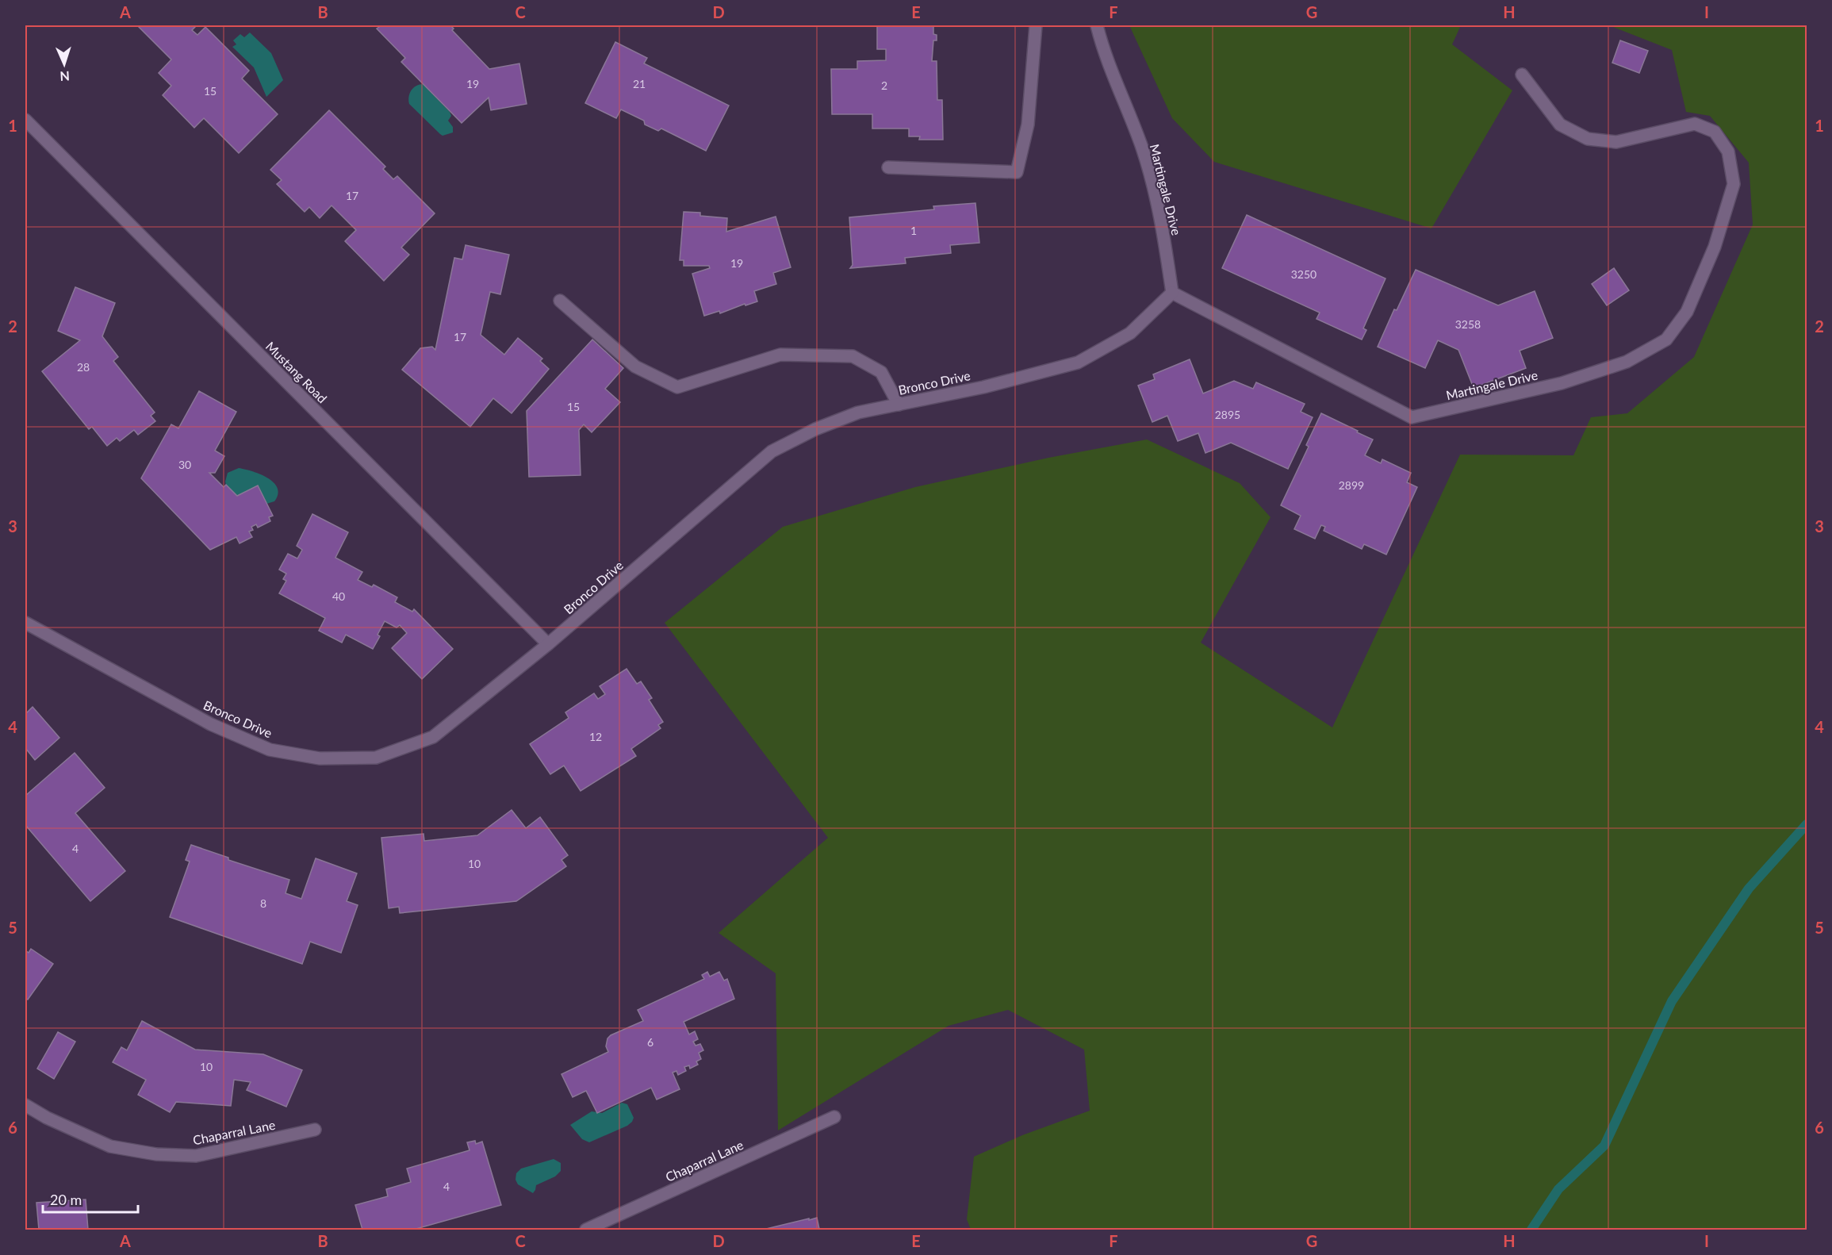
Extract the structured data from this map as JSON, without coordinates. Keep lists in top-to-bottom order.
{
  "streets": {
    "street": [
      "Martingale Drive",
      "Mustang Road",
      "Bronco Drive",
      "Chaparral Lane"
    ]
  },
  "crossings": [
    ["Martingale Drive", "Bronco Drive"],
    ["Mustang Road", "Bronco Drive"]
  ],
  "house_numbers": [
    "19",
    "21",
    "2",
    "15",
    "17",
    "1",
    "19",
    "3250",
    "3258",
    "17",
    "28",
    "15",
    "2895",
    "30",
    "2899",
    "40",
    "12",
    "4",
    "10",
    "8",
    "6",
    "10",
    "4"
  ],
  "scale_bar": "20 m",
  "north": "bottom",
  "grid": {
    "columns": [
      "A",
      "B",
      "C",
      "D",
      "E",
      "F",
      "G",
      "H",
      "I"
    ],
    "rows": [
      "1",
      "2",
      "3",
      "4",
      "5",
      "6"
    ]
  }
}
